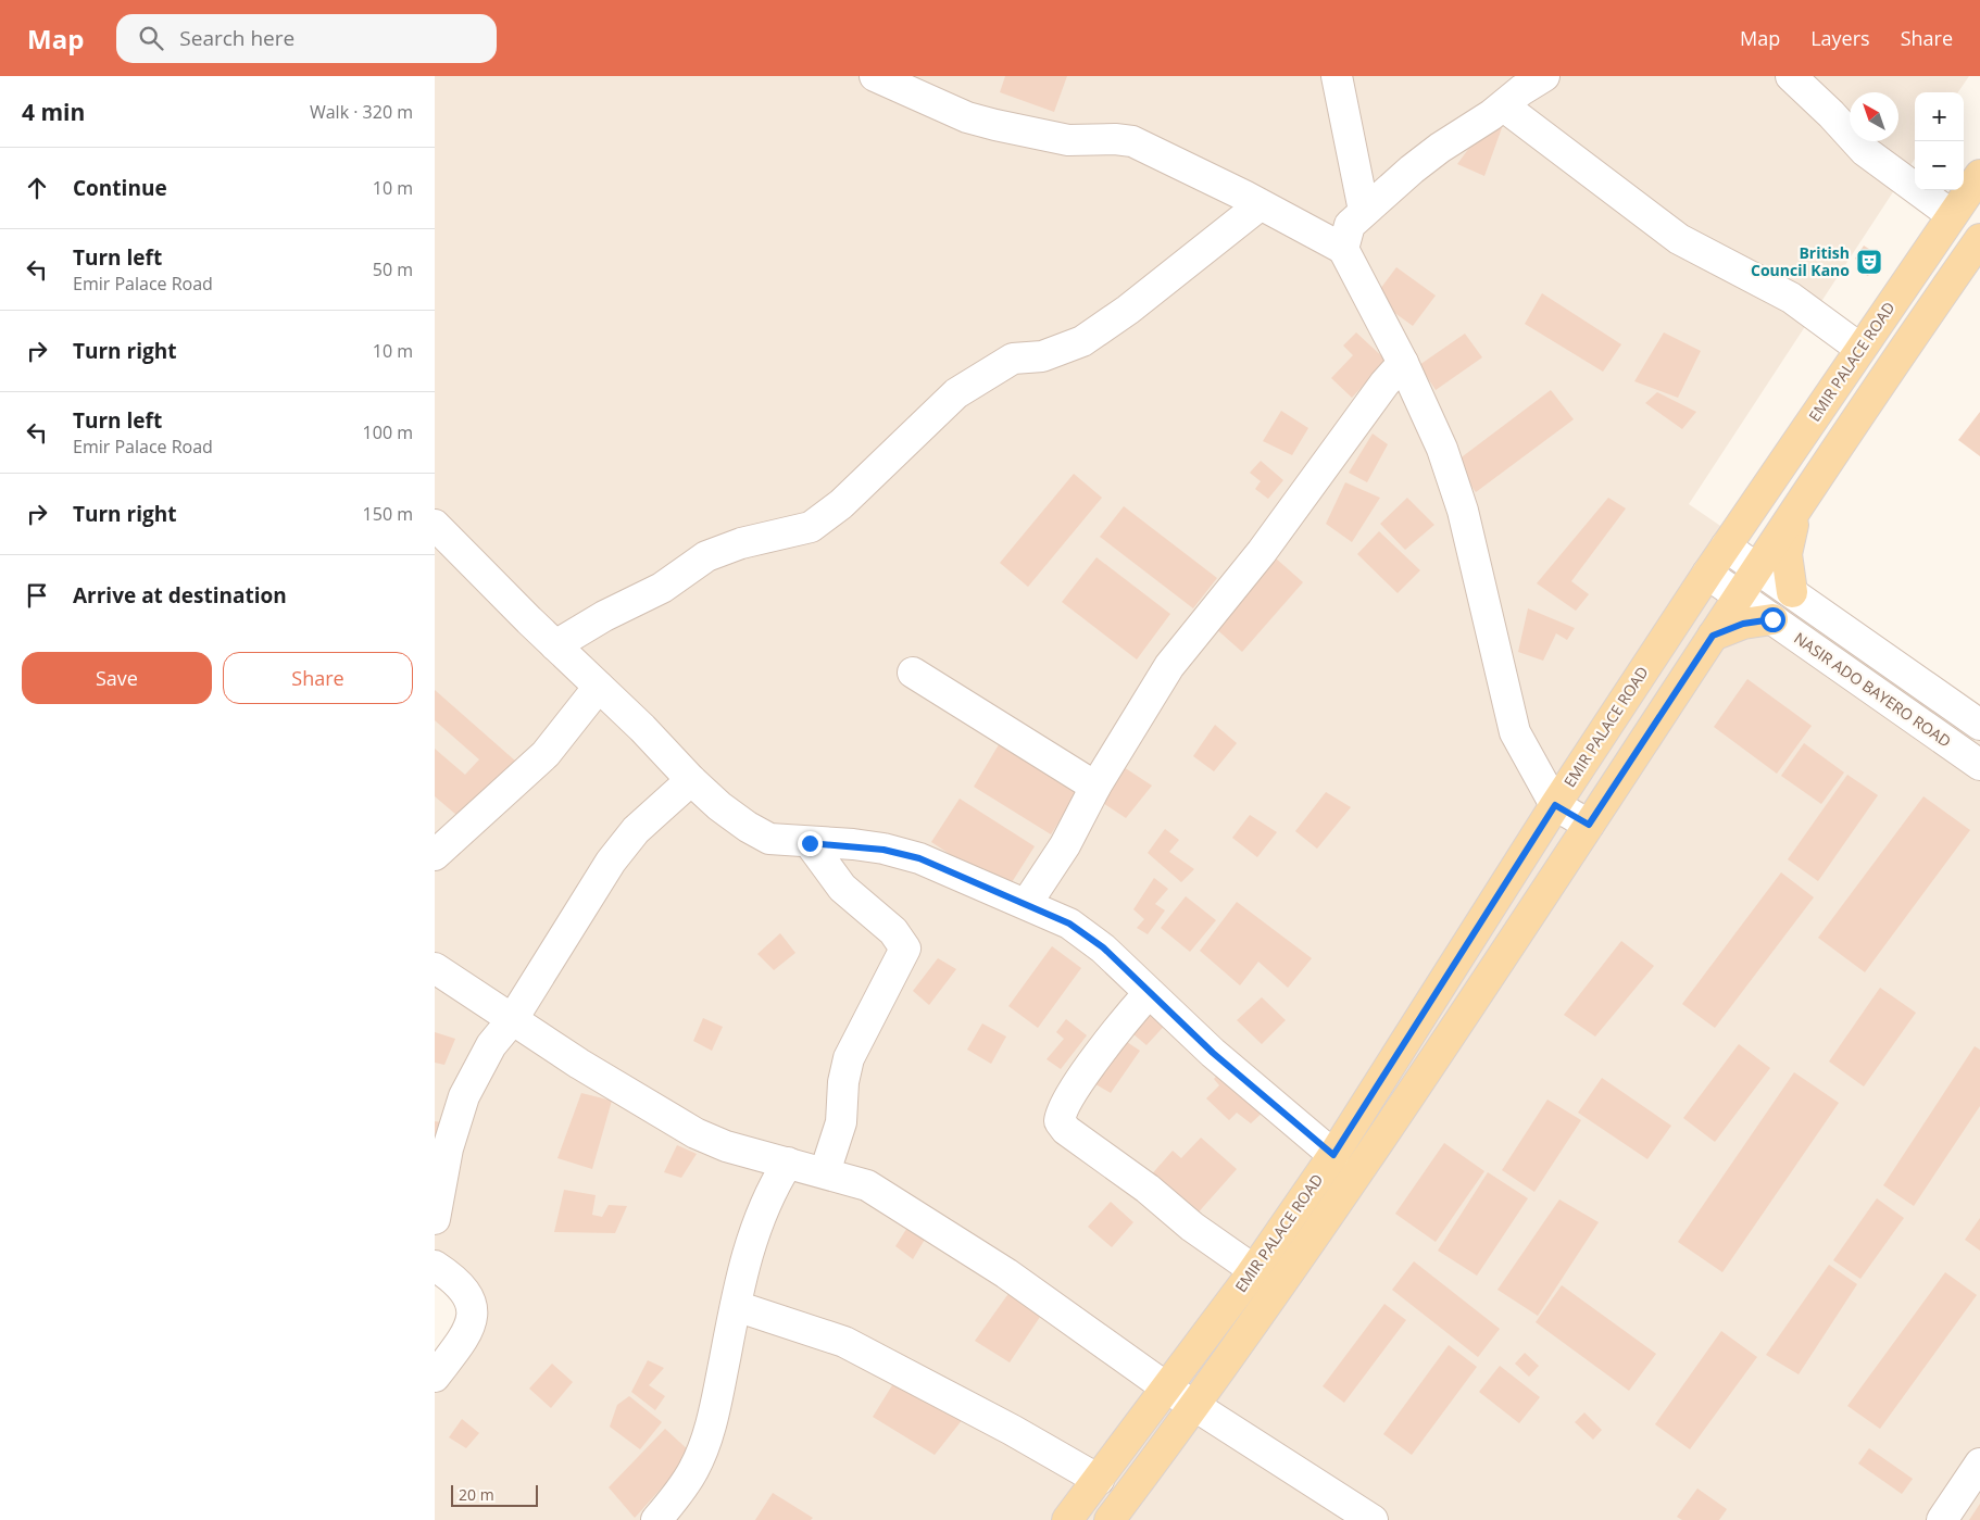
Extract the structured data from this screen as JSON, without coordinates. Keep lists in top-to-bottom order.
{
  "streets": {
    "main road": ["EMIR PALACE ROAD"],
    "street": ["NASIR ADO BAYERO ROAD"]
  },
  "crossings": [
    ["EMIR PALACE ROAD", "NASIR ADO BAYERO ROAD"]
  ],
  "places": {
    "theatre": ["British Council Kano"]
  },
  "scale_bar": "20 m",
  "north": "top left",
  "page": {
    "header": "Map",
    "search": "Search here",
    "nav": ["Map", "Layers", "Share"],
    "heading": ["4 min", "Walk · 320 m"],
    "map_buttons": ["+", "−"],
    "list": [
      ["Continue", "10 m"],
      ["Turn left", "Emir Palace Road", "50 m"],
      ["Turn right", "10 m"],
      ["Turn left", "Emir Palace Road", "100 m"],
      ["Turn right", "150 m"],
      "Arrive at destination"
    ],
    "buttons": ["Save", "Share"],
    "scale": "20 m"
  }
}
